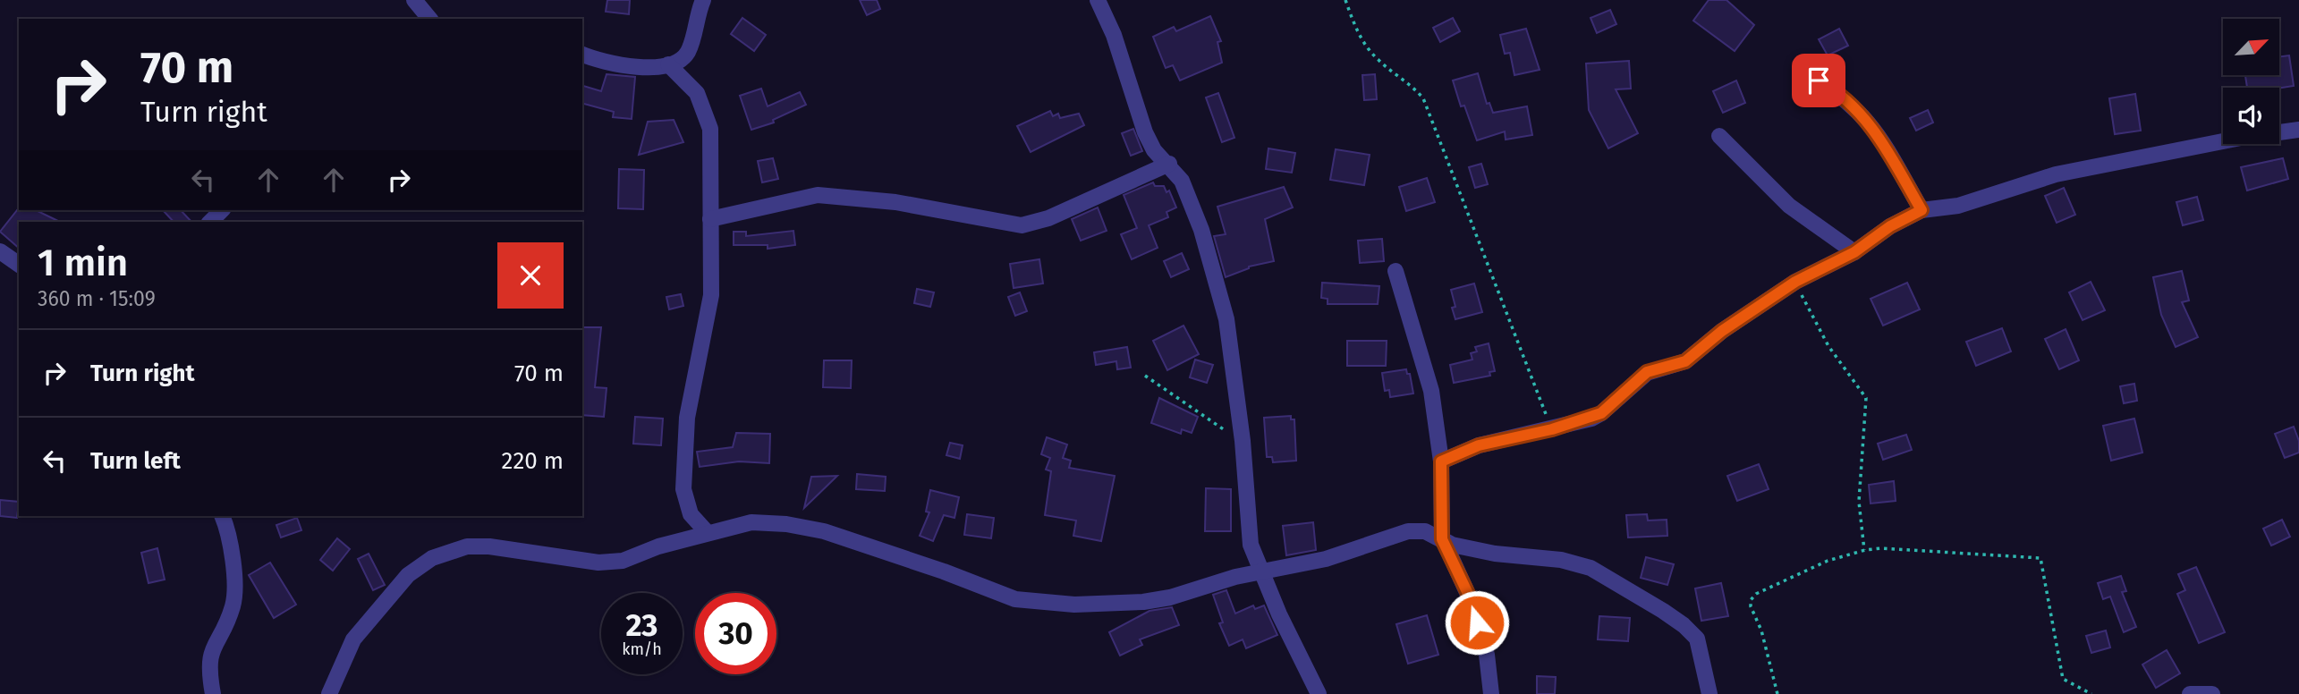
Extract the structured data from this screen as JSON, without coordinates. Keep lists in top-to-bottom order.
{
  "north": "top right",
  "page": {
    "turn": ["70 m", "Turn right"],
    "heading": ["1 min", "360 m · 15:09"],
    "list": [
      {
        "name": "Turn right",
        "value": "70 m"
      },
      {
        "name": "Turn left",
        "value": "220 m"
      }
    ],
    "speed": "23 km/h",
    "limit": "30"
  }
}
